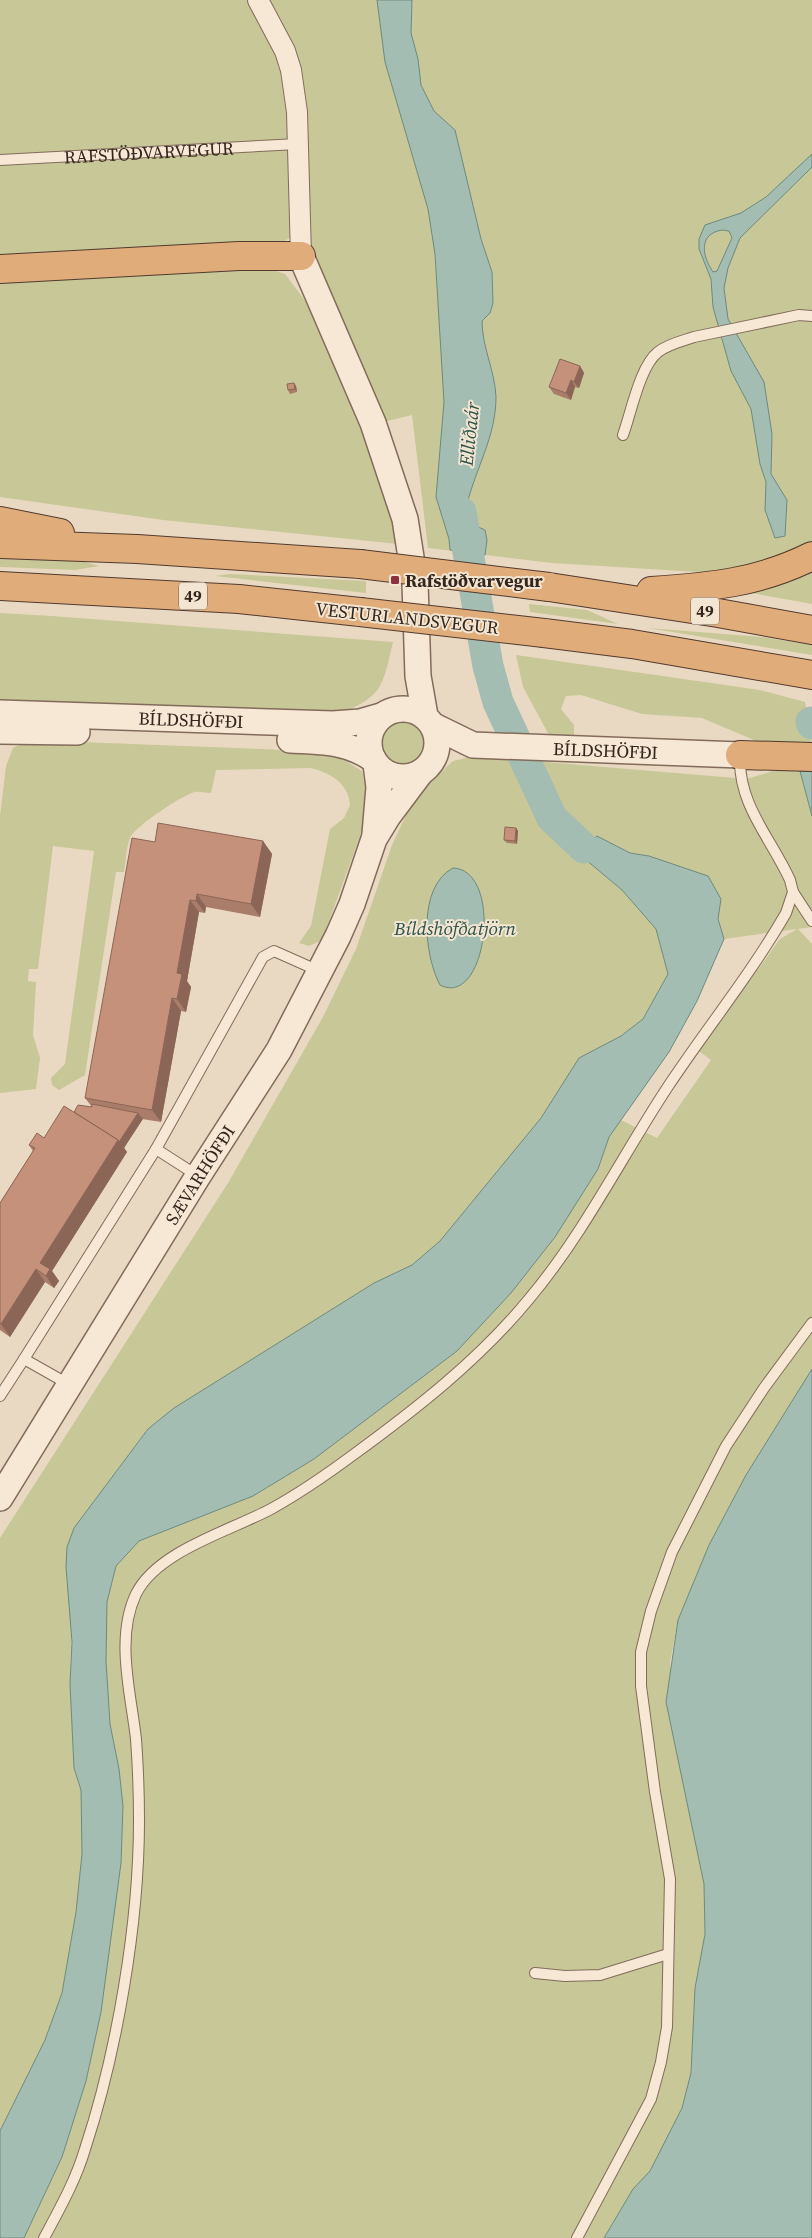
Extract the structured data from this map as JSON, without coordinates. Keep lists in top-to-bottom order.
{
  "streets": {
    "highway": ["49", "VESTURLANDSVEGUR"],
    "street": ["BÍLDSHÖFÐI", "SÆVARHÖFÐI"],
    "lane": ["RAFSTÖÐVARVEGUR"]
  },
  "crossings": [
    ["BÍLDSHÖFÐI", "SÆVARHÖFÐI"]
  ],
  "water": ["Elliðaár", "Bíldshöfðatjörn"],
  "places": {
    "transit": ["Rafstöðvarvegur"]
  }
}
